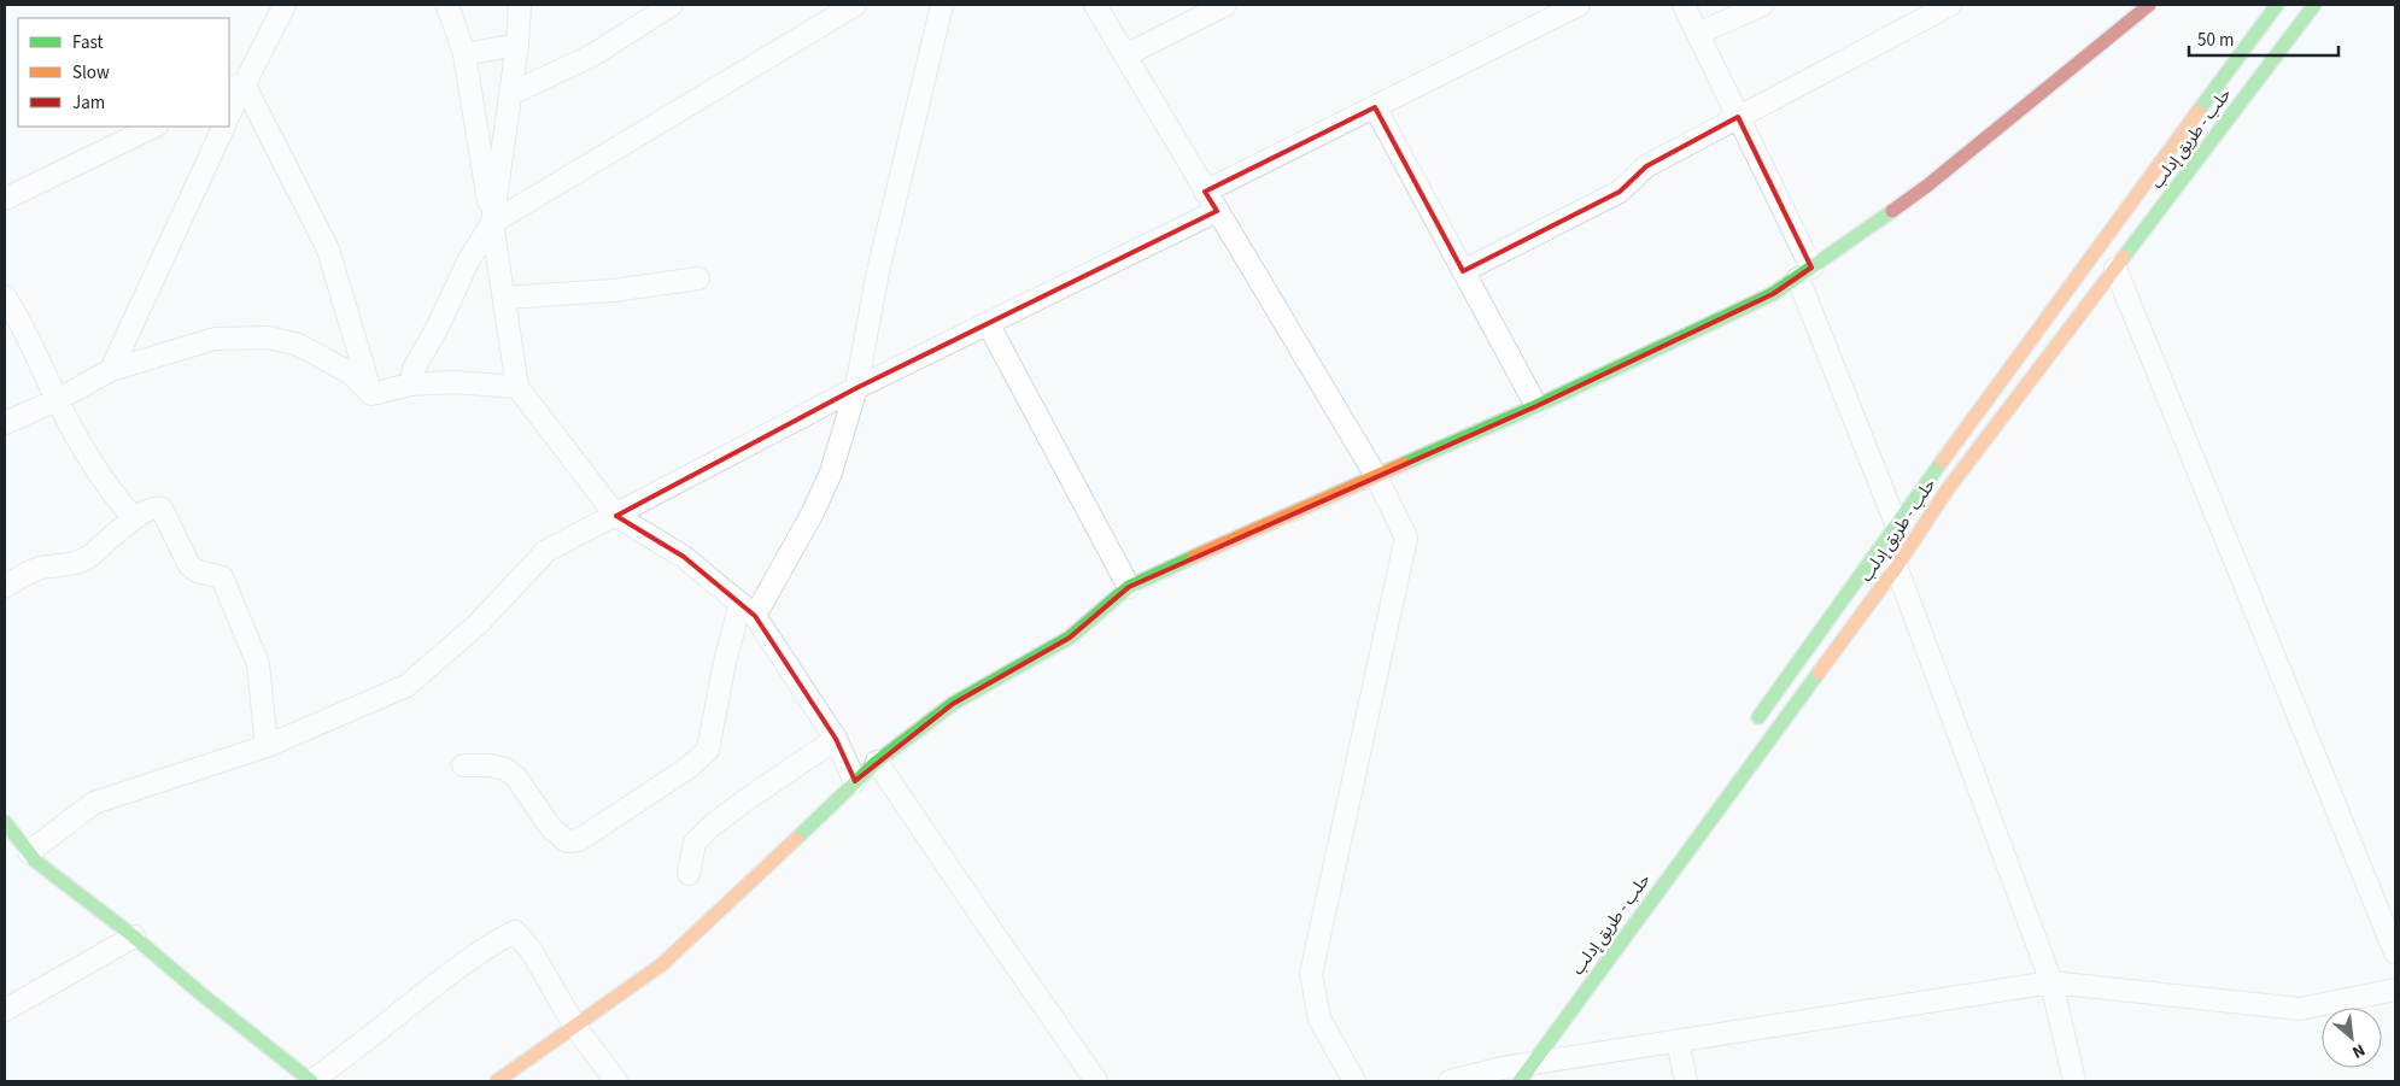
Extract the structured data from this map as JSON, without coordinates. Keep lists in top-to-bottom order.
{
  "streets": {
    "street": ["حلب - طريق إدلب"]
  },
  "legend": ["Fast", "Slow", "Jam"],
  "scale_bar": "50 m",
  "north": "bottom right"
}
